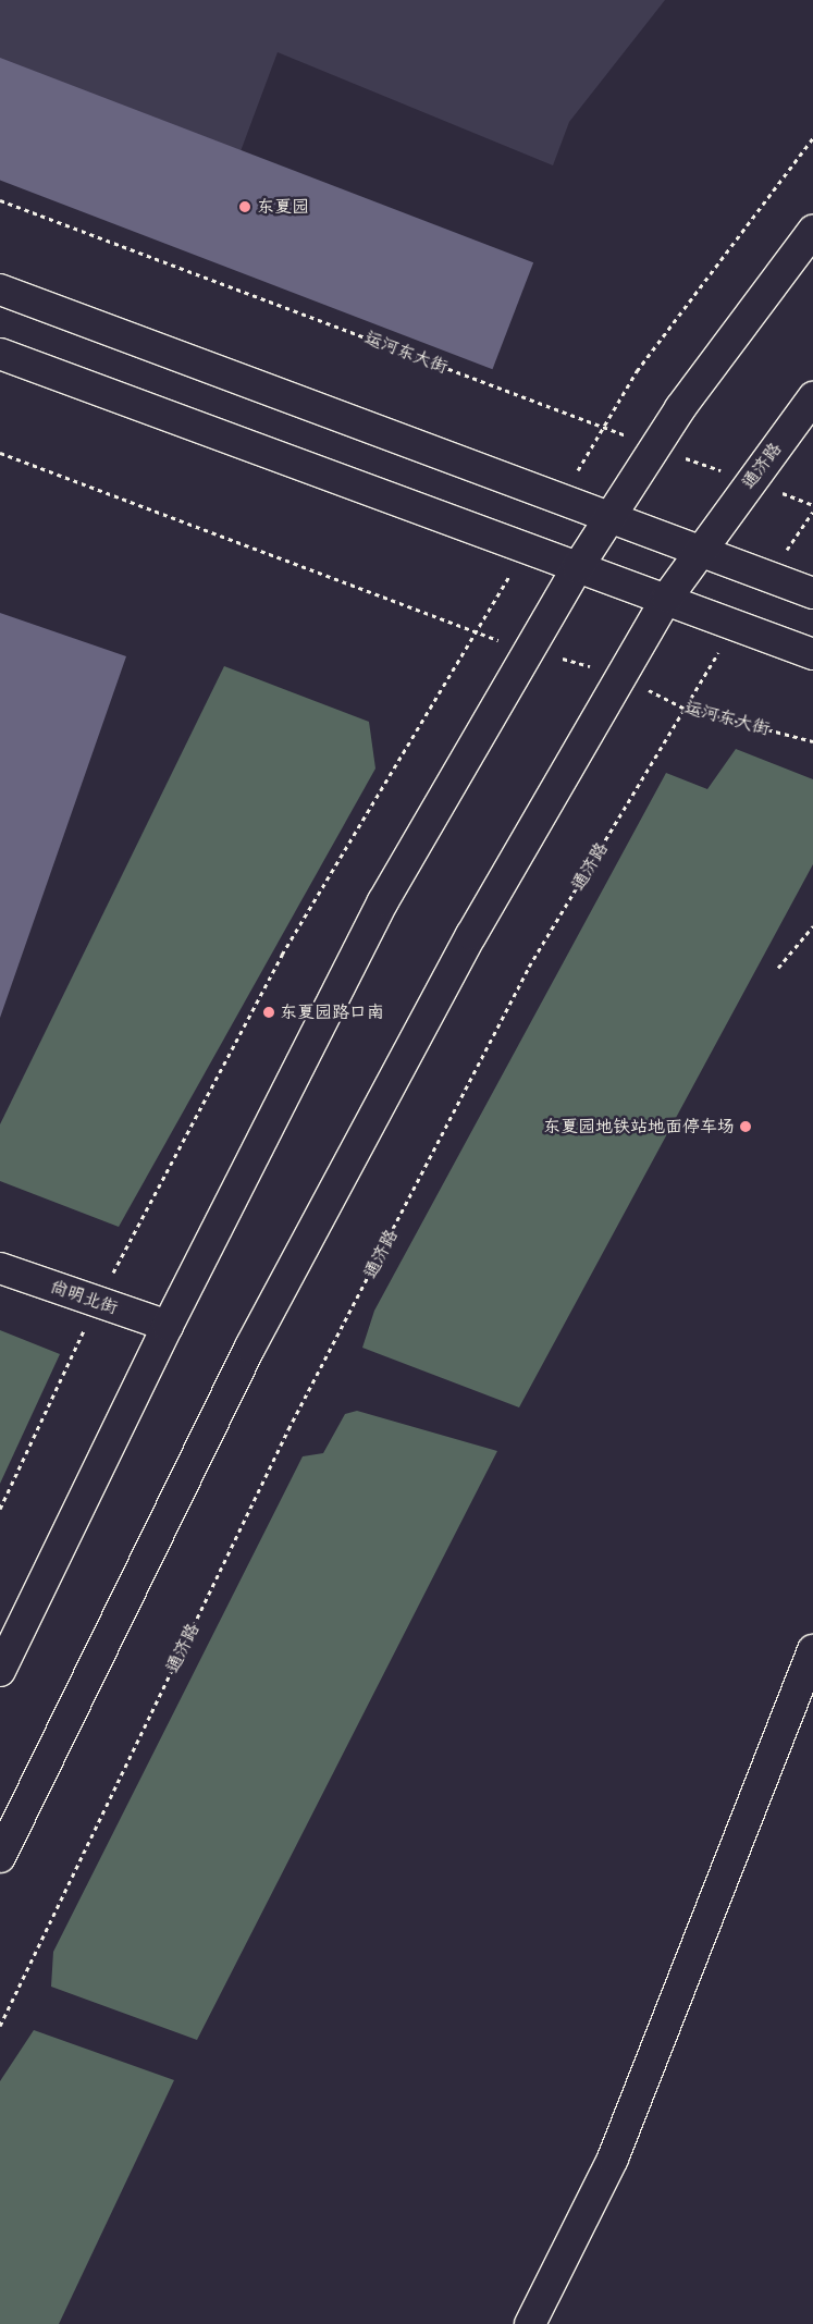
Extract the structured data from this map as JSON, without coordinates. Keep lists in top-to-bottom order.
{
  "streets": {
    "main road": ["通济路", "尚明北街"],
    "path": ["运河东大街"]
  },
  "crossings": [
    ["运河东大街", "通济路"]
  ],
  "places": ["东夏园", "东夏园路口南", "东夏园地铁站地面停车场"]
}
